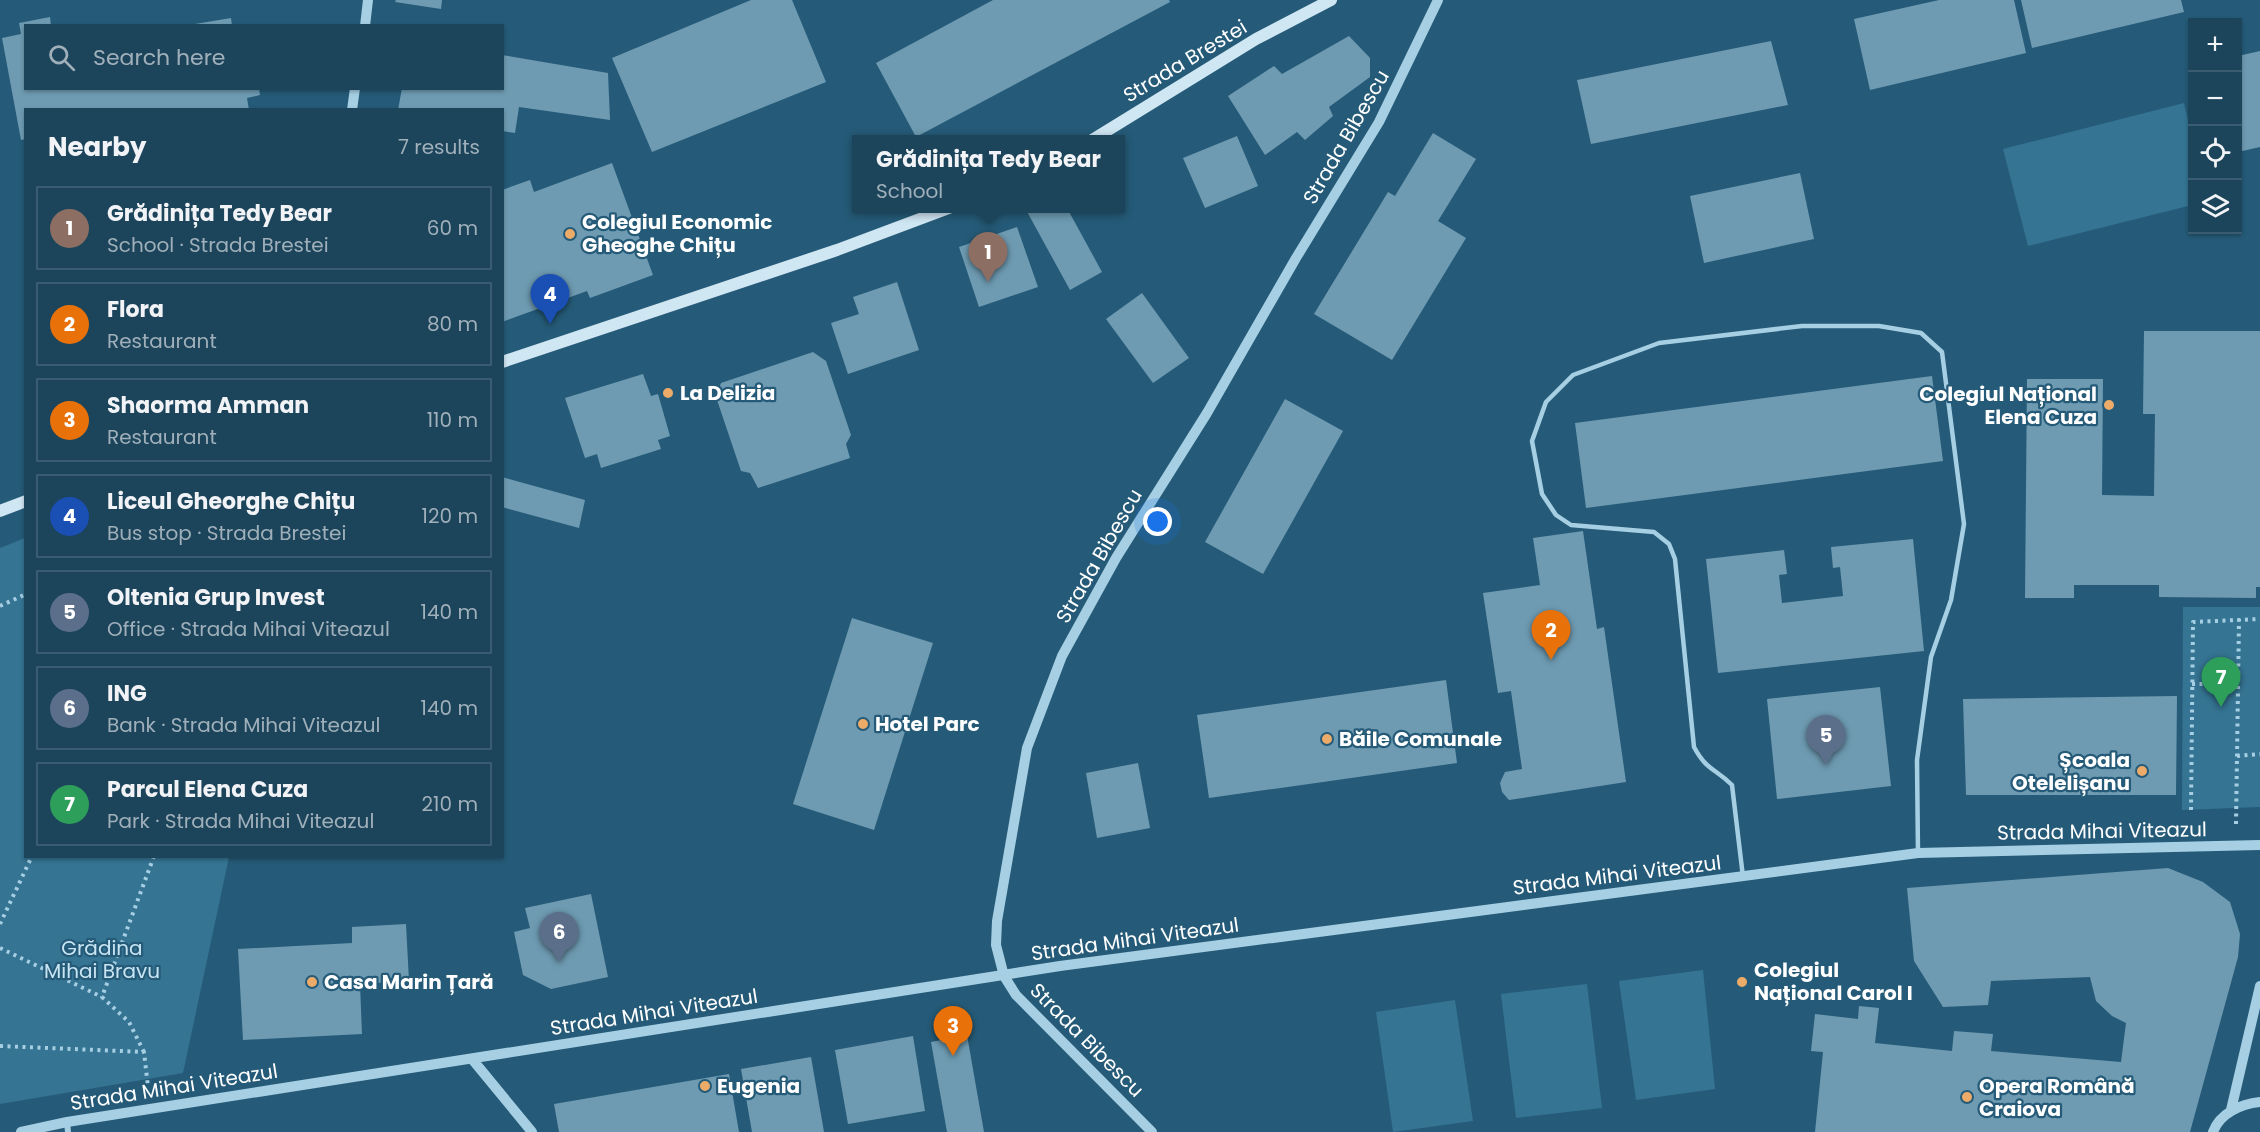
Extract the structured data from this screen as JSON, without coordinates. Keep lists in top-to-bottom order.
{
  "streets": {
    "main road": ["Strada Brestei"],
    "street": ["Strada Bibescu", "Strada Mihai Viteazul"]
  },
  "crossings": [
    ["Strada Bibescu", "Strada Mihai Viteazul"]
  ],
  "parks": ["Grădina Mihai Bravu"],
  "places": [
    "Colegiul Economic Gheoghe Chițu",
    "La Delizia",
    "Colegiul Național Elena Cuza",
    "Hotel Parc",
    "Băile Comunale",
    "Școala Otelelișanu",
    "Casa Marin Țară",
    "Colegiul Național Carol I",
    "Eugenia",
    "Opera Română Craiova"
  ],
  "page": {
    "map_buttons": ["+", "−"],
    "search": "Search here",
    "heading": ["Nearby", "7 results"],
    "popup": ["Grădinița Tedy Bear", "School"],
    "list": [
      {
        "mark": "1",
        "name": "Grădinița Tedy Bear",
        "note": "School · Strada Brestei",
        "value": "60 m"
      },
      {
        "mark": "2",
        "name": "Flora",
        "note": "Restaurant",
        "value": "80 m"
      },
      {
        "mark": "3",
        "name": "Shaorma Amman",
        "note": "Restaurant",
        "value": "110 m"
      },
      {
        "mark": "4",
        "name": "Liceul Gheorghe Chițu",
        "note": "Bus stop · Strada Brestei",
        "value": "120 m"
      },
      {
        "mark": "5",
        "name": "Oltenia Grup Invest",
        "note": "Office · Strada Mihai Viteazul",
        "value": "140 m"
      },
      {
        "mark": "6",
        "name": "ING",
        "note": "Bank · Strada Mihai Viteazul",
        "value": "140 m"
      },
      {
        "mark": "7",
        "name": "Parcul Elena Cuza",
        "note": "Park · Strada Mihai Viteazul",
        "value": "210 m"
      }
    ],
    "pins": [
      "1",
      "4",
      "2",
      "7",
      "5",
      "6",
      "3"
    ]
  }
}
